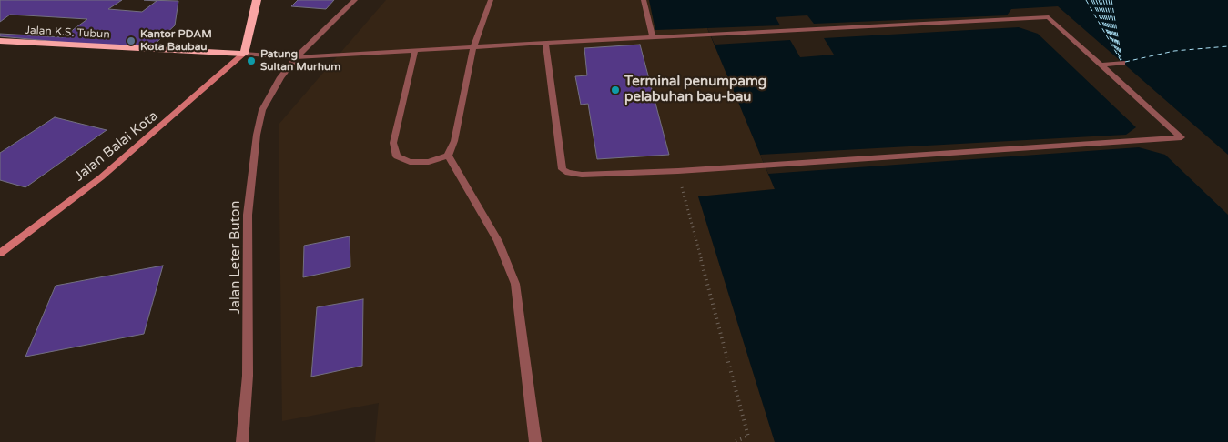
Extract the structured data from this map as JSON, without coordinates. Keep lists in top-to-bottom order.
{
  "streets": {
    "highway": ["Jalan K.S. Tubun"],
    "main road": ["Jalan Balai Kota"],
    "street": ["Jalan Leter Buton"]
  },
  "crossings": [
    ["Jalan K.S. Tubun", "Jalan Balai Kota"],
    ["Jalan K.S. Tubun", "Jalan Leter Buton"]
  ],
  "places": ["Kantor PDAM Kota Baubau", "Patung Sultan Murhum", "Terminal penumpamg pelabuhan bau-bau"]
}
